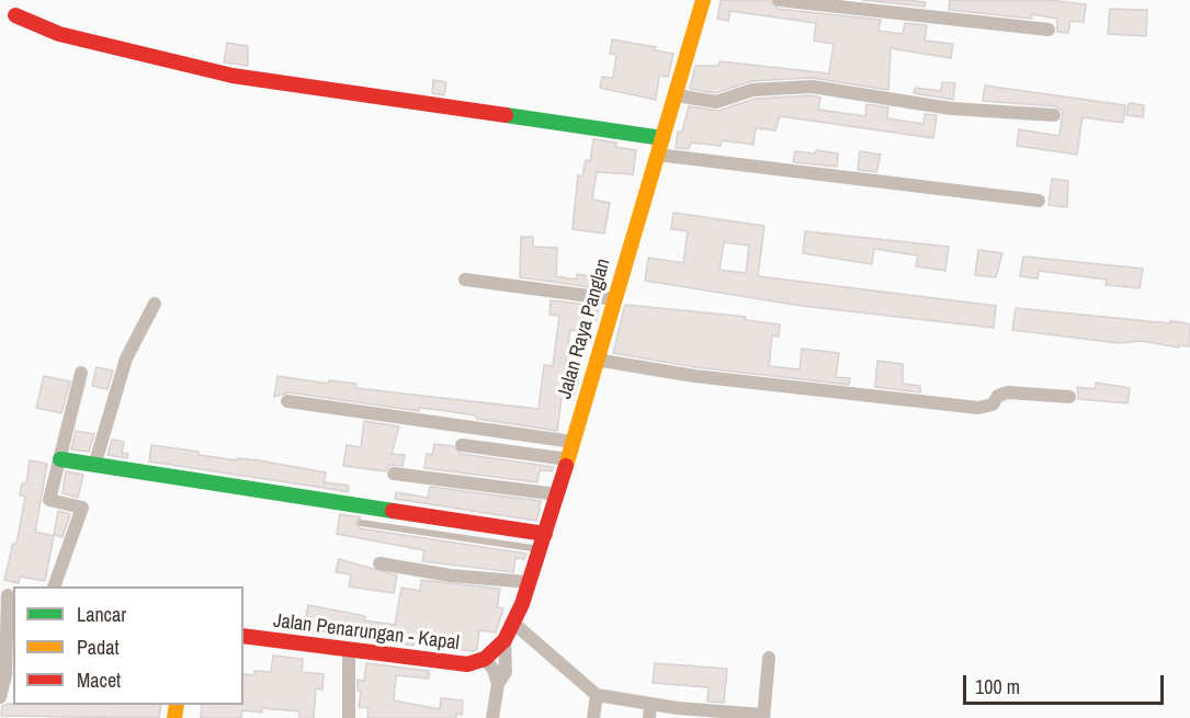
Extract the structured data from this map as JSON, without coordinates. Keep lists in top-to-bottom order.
{
  "streets": {
    "street": ["Jalan Raya Panglan", "Jalan Penarungan - Kapal"]
  },
  "crossings": [
    ["Jalan Raya Panglan", "Jalan Penarungan - Kapal"]
  ],
  "legend": ["Lancar", "Padat", "Macet"],
  "scale_bar": "100 m"
}
